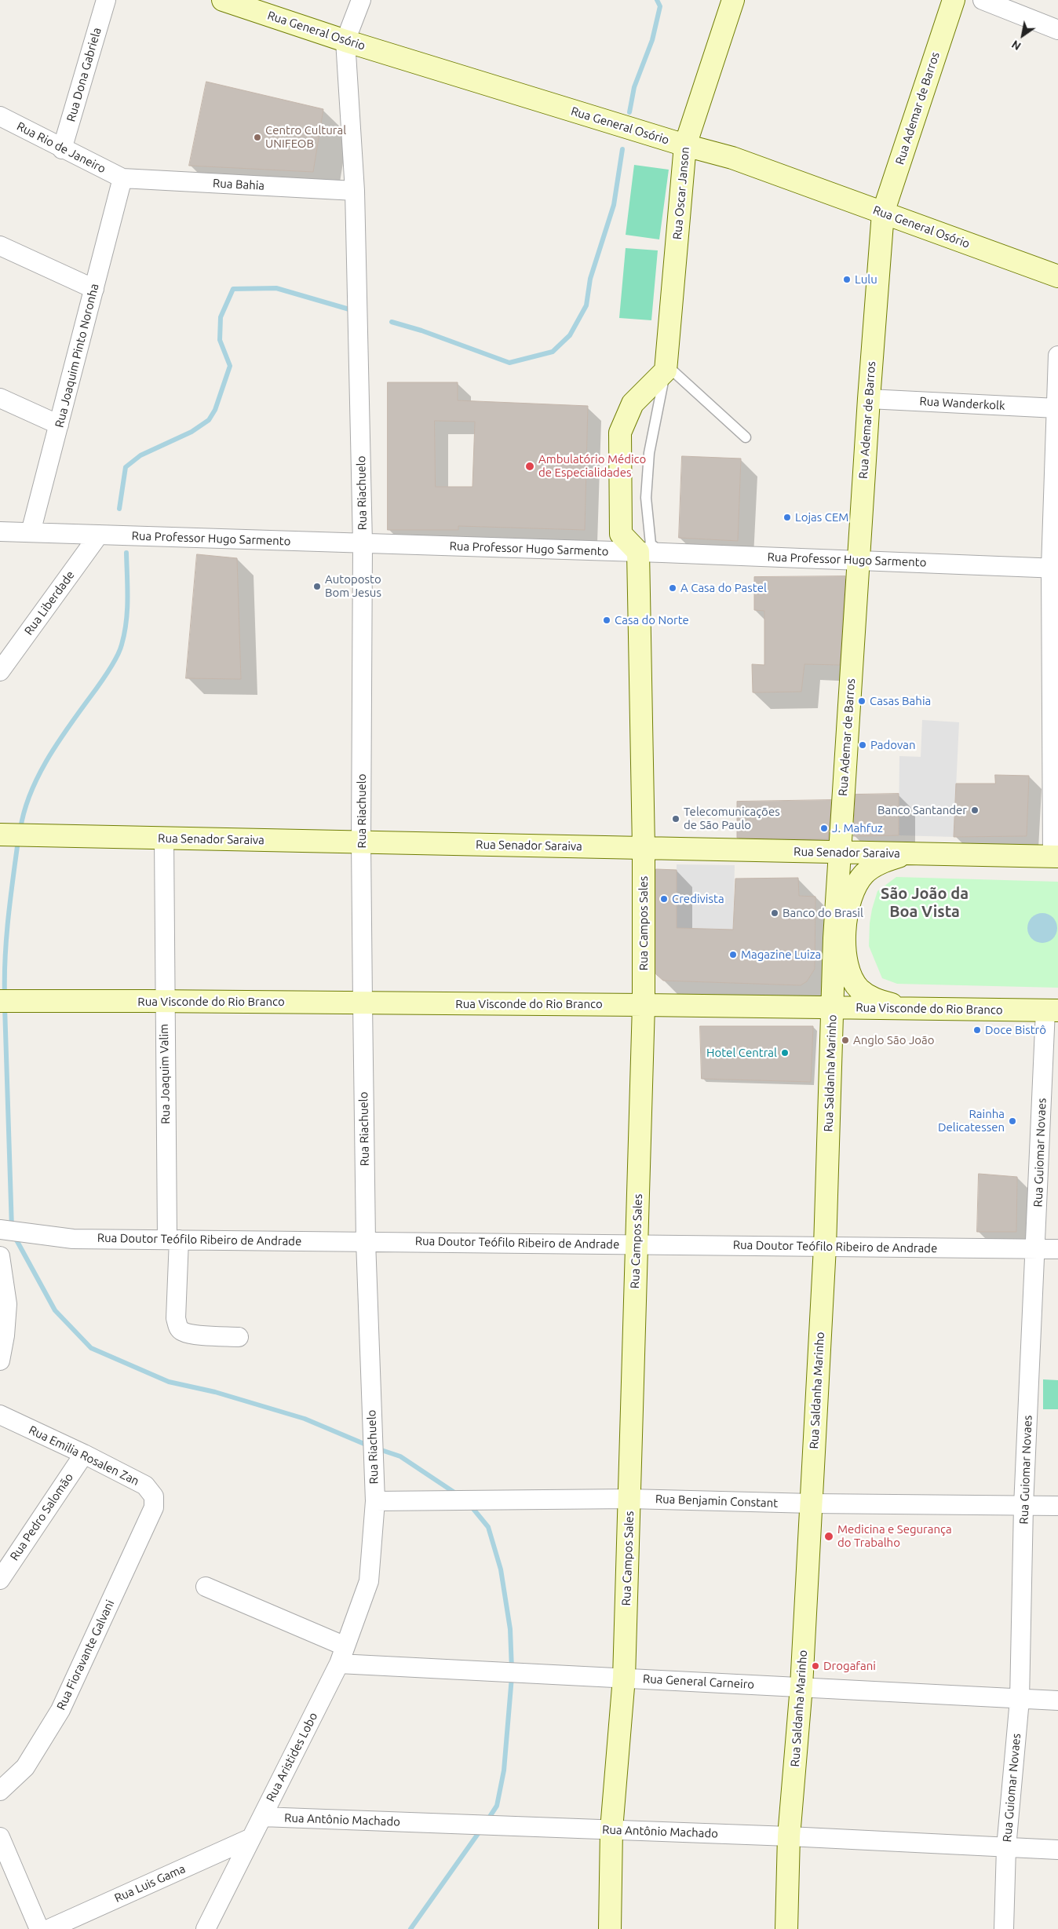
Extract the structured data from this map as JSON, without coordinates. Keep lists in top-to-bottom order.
{
  "streets": {
    "main road": [
      "Rua General Osório",
      "Rua Ademar de Barros",
      "Rua Oscar Janson",
      "Rua Senador Saraiva",
      "Rua Campos Sales",
      "Rua Visconde do Rio Branco",
      "Rua Saldanha Marinho"
    ],
    "street": [
      "Rua Dona Gabriela",
      "Rua Rio de Janeiro",
      "Rua Bahia",
      "Rua Joaquim Pinto Noronha",
      "Rua Wanderkolk",
      "Rua Riachuelo",
      "Rua Professor Hugo Sarmento",
      "Rua Liberdade",
      "Rua Joaquim Valim",
      "Rua Guiomar Novaes",
      "Rua Doutor Teófilo Ribeiro de Andrade",
      "Rua Emilia Rosalen Zan",
      "Rua Benjamin Constant",
      "Rua Pedro Salomão",
      "Rua Fioravante Galvani",
      "Rua General Carneiro",
      "Rua Aristides Lobo",
      "Rua Antônio Machado",
      "Rua Luis Gama"
    ]
  },
  "crossings": [
    ["Rua General Osório", "Rua Ademar de Barros"],
    ["Rua General Osório", "Rua Oscar Janson"],
    ["Rua General Osório", "Rua Riachuelo"],
    ["Rua Dona Gabriela", "Rua Rio de Janeiro"],
    ["Rua Ademar de Barros", "Rua Wanderkolk"],
    ["Rua Ademar de Barros", "Rua Professor Hugo Sarmento"],
    ["Rua Ademar de Barros", "Rua Senador Saraiva"],
    ["Rua Ademar de Barros", "Rua Saldanha Marinho"],
    ["Rua Rio de Janeiro", "Rua Bahia"],
    ["Rua Rio de Janeiro", "Rua Joaquim Pinto Noronha"],
    ["Rua Bahia", "Rua Joaquim Pinto Noronha"],
    ["Rua Bahia", "Rua Riachuelo"],
    ["Rua Joaquim Pinto Noronha", "Rua Professor Hugo Sarmento"],
    ["Rua Riachuelo", "Rua Professor Hugo Sarmento"],
    ["Rua Riachuelo", "Rua Senador Saraiva"],
    ["Rua Riachuelo", "Rua Visconde do Rio Branco"],
    ["Rua Riachuelo", "Rua Doutor Teófilo Ribeiro de Andrade"],
    ["Rua Riachuelo", "Rua Benjamin Constant"],
    ["Rua Riachuelo", "Rua Aristides Lobo"],
    ["Rua Professor Hugo Sarmento", "Rua Liberdade"],
    ["Rua Professor Hugo Sarmento", "Rua Campos Sales"],
    ["Rua Senador Saraiva", "Rua Campos Sales"],
    ["Rua Senador Saraiva", "Rua Saldanha Marinho"],
    ["Rua Senador Saraiva", "Rua Joaquim Valim"],
    ["Rua Campos Sales", "Rua Visconde do Rio Branco"],
    ["Rua Campos Sales", "Rua Doutor Teófilo Ribeiro de Andrade"],
    ["Rua Campos Sales", "Rua Benjamin Constant"],
    ["Rua Campos Sales", "Rua General Carneiro"],
    ["Rua Campos Sales", "Rua Antônio Machado"],
    ["Rua Visconde do Rio Branco", "Rua Saldanha Marinho"],
    ["Rua Visconde do Rio Branco", "Rua Joaquim Valim"],
    ["Rua Visconde do Rio Branco", "Rua Guiomar Novaes"],
    ["Rua Saldanha Marinho", "Rua Doutor Teófilo Ribeiro de Andrade"],
    ["Rua Saldanha Marinho", "Rua Benjamin Constant"],
    ["Rua Saldanha Marinho", "Rua General Carneiro"],
    ["Rua Saldanha Marinho", "Rua Antônio Machado"],
    ["Rua Joaquim Valim", "Rua Doutor Teófilo Ribeiro de Andrade"],
    ["Rua Guiomar Novaes", "Rua Doutor Teófilo Ribeiro de Andrade"],
    ["Rua Guiomar Novaes", "Rua Benjamin Constant"],
    ["Rua Guiomar Novaes", "Rua General Carneiro"],
    ["Rua Guiomar Novaes", "Rua Antônio Machado"],
    ["Rua Emilia Rosalen Zan", "Rua Pedro Salomão"],
    ["Rua Emilia Rosalen Zan", "Rua Fioravante Galvani"],
    ["Rua General Carneiro", "Rua Aristides Lobo"],
    ["Rua Aristides Lobo", "Rua Antônio Machado"],
    ["Rua Aristides Lobo", "Rua Luis Gama"]
  ],
  "districts": ["São João da Boa Vista"],
  "places": [
    "Centro Cultural UNIFEOB",
    "Lulu",
    "Ambulatório Médico de Especialidades",
    "Lojas CEM",
    "Autoposto Bom Jesus",
    "A Casa do Pastel",
    "Casa do Norte",
    "Casas Bahia",
    "Padovan",
    "Banco Santander",
    "Telecomunicações de São Paulo",
    "J. Mahfuz",
    "Credivista",
    "Banco do Brasil",
    "Magazine Luiza",
    "Doce Bistrô",
    "Anglo São João",
    "Hotel Central",
    "Rainha Delicatessen",
    "Medicina e Segurança do Trabalho",
    "Drogafani"
  ],
  "north": "bottom left"
}
